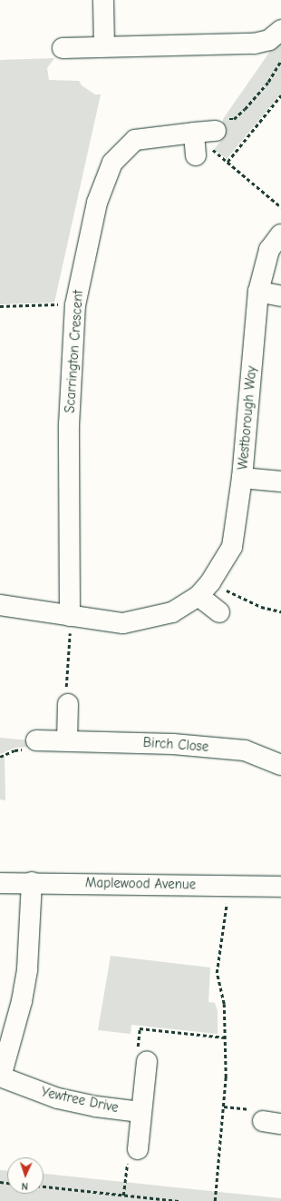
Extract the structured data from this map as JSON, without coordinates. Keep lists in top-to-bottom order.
{
  "streets": {
    "street": [
      "Scarrington Crescent",
      "Westborough Way",
      "Birch Close",
      "Maplewood Avenue",
      "Yewtree Drive"
    ]
  },
  "crossings": [
    ["Scarrington Crescent", "Westborough Way"]
  ],
  "north": "bottom"
}
